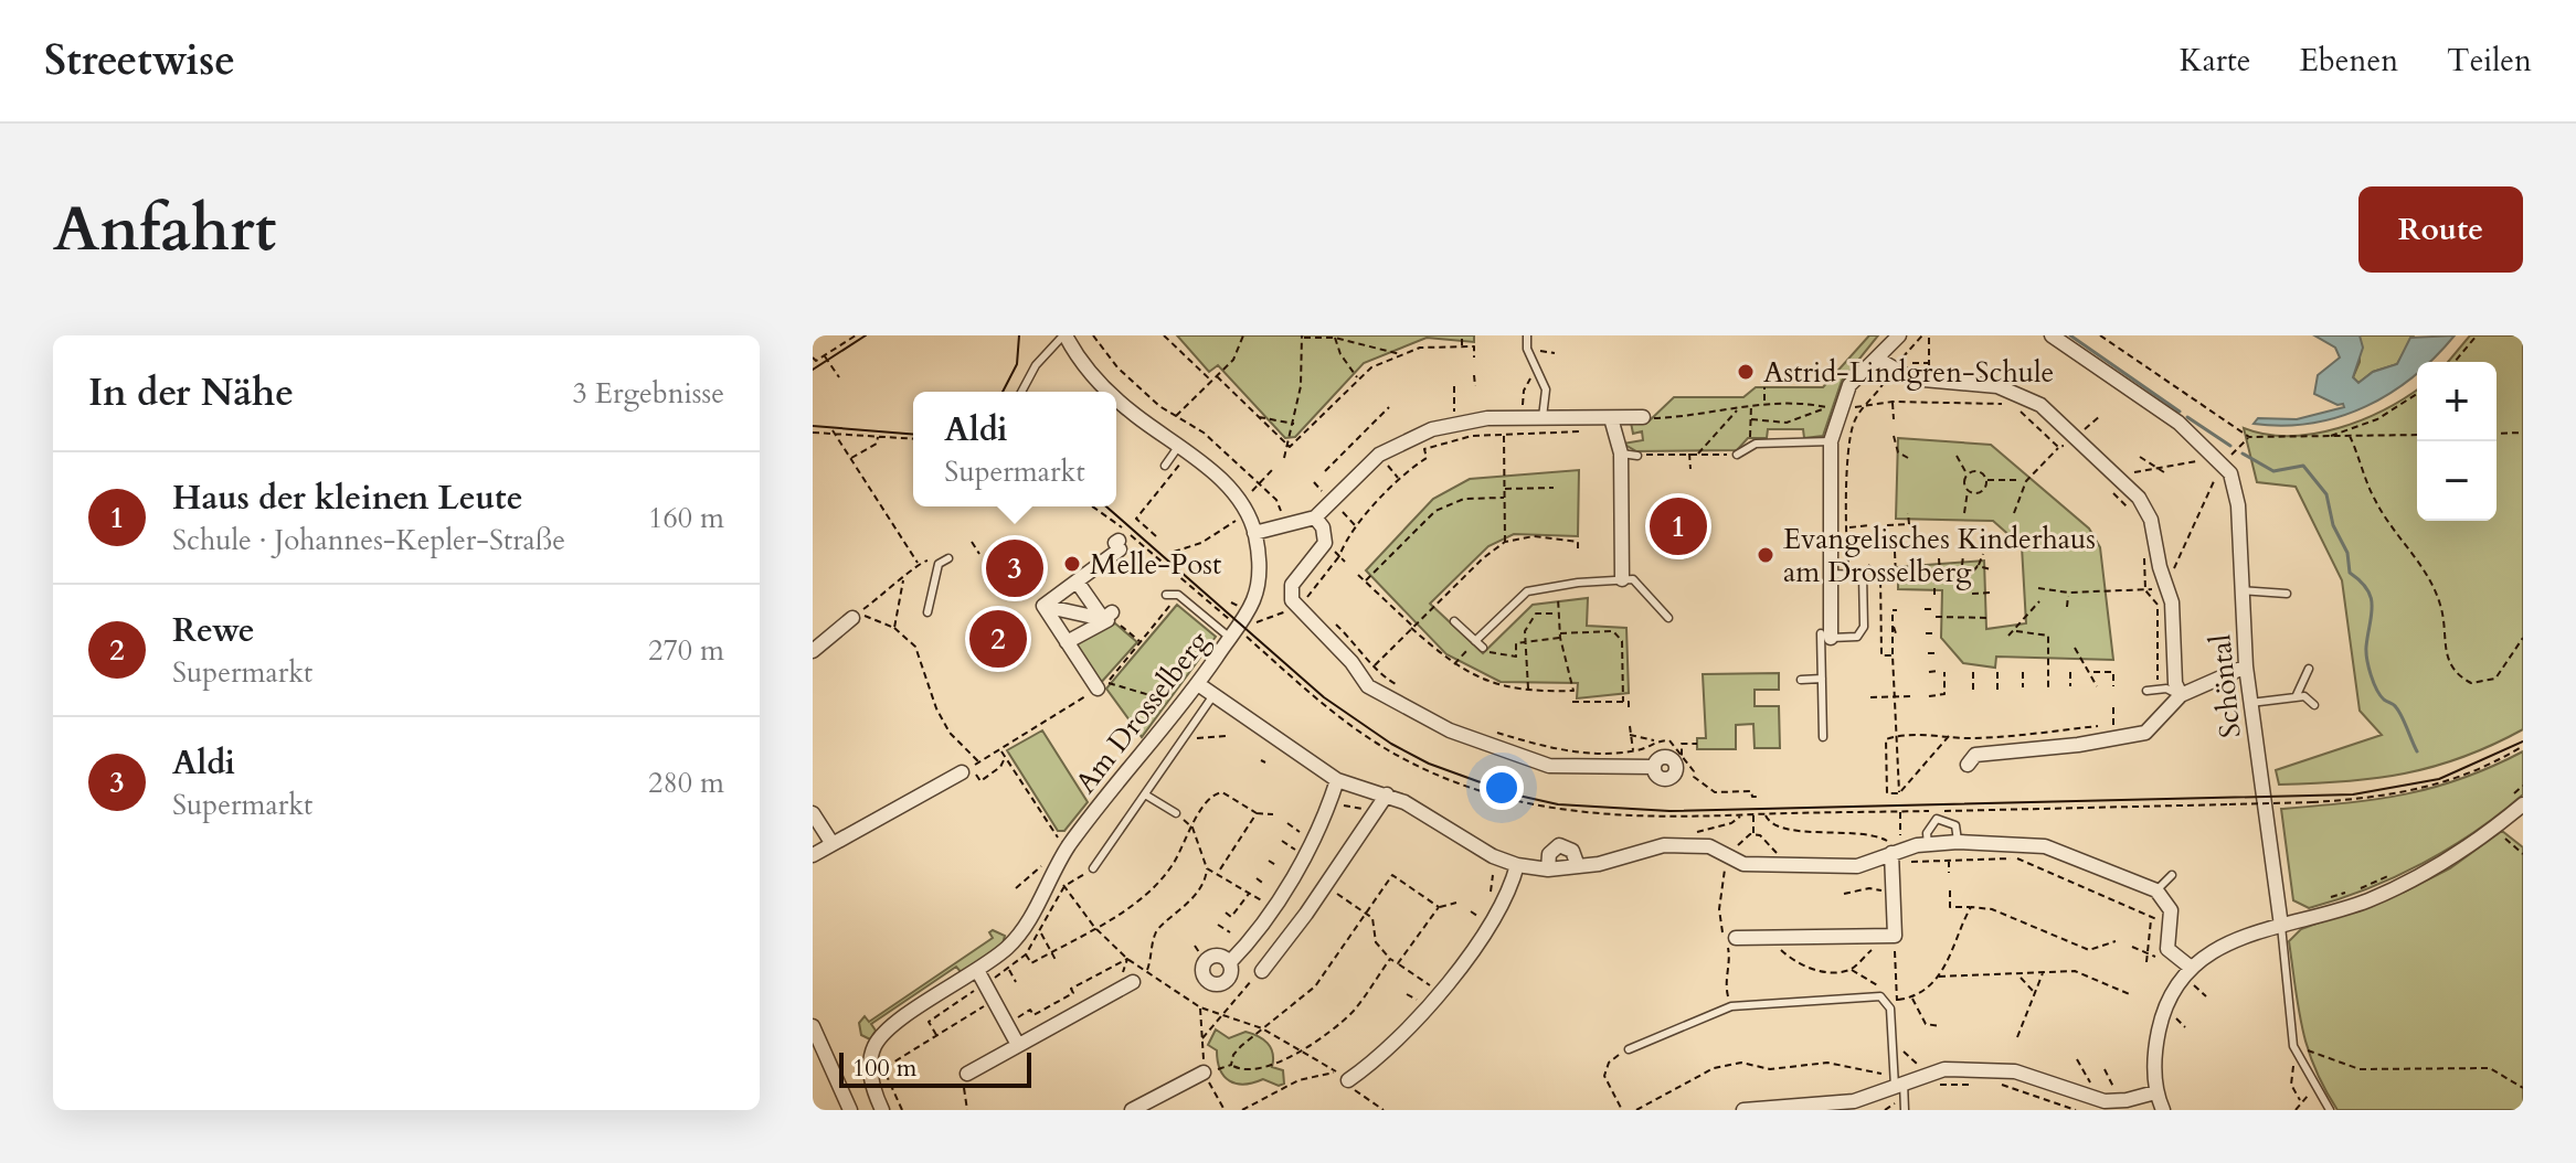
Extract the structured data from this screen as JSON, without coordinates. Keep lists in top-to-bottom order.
{
  "streets": {
    "street": ["Schöntal", "Am Drosselberg"]
  },
  "places": ["Astrid-Lindgren-Schule", "Evangelisches Kinderhaus am Drosselberg", "Melle-Post"],
  "scale_bar": "100 m",
  "page": {
    "header": "Streetwise",
    "nav": ["Karte", "Ebenen", "Teilen"],
    "buttons": "Route",
    "title": "Anfahrt",
    "heading": ["In der Nähe", "3 Ergebnisse"],
    "map_buttons": ["+", "−"],
    "popup": ["Aldi", "Supermarkt"],
    "list": [
      {
        "mark": "1",
        "name": "Haus der kleinen Leute",
        "note": "Schule · Johannes-Kepler-Straße",
        "value": "160 m"
      },
      {
        "mark": "2",
        "name": "Rewe",
        "note": "Supermarkt",
        "value": "270 m"
      },
      {
        "mark": "3",
        "name": "Aldi",
        "note": "Supermarkt",
        "value": "280 m"
      }
    ],
    "pins": ["1", "3", "2"],
    "scale": "100 m"
  }
}
